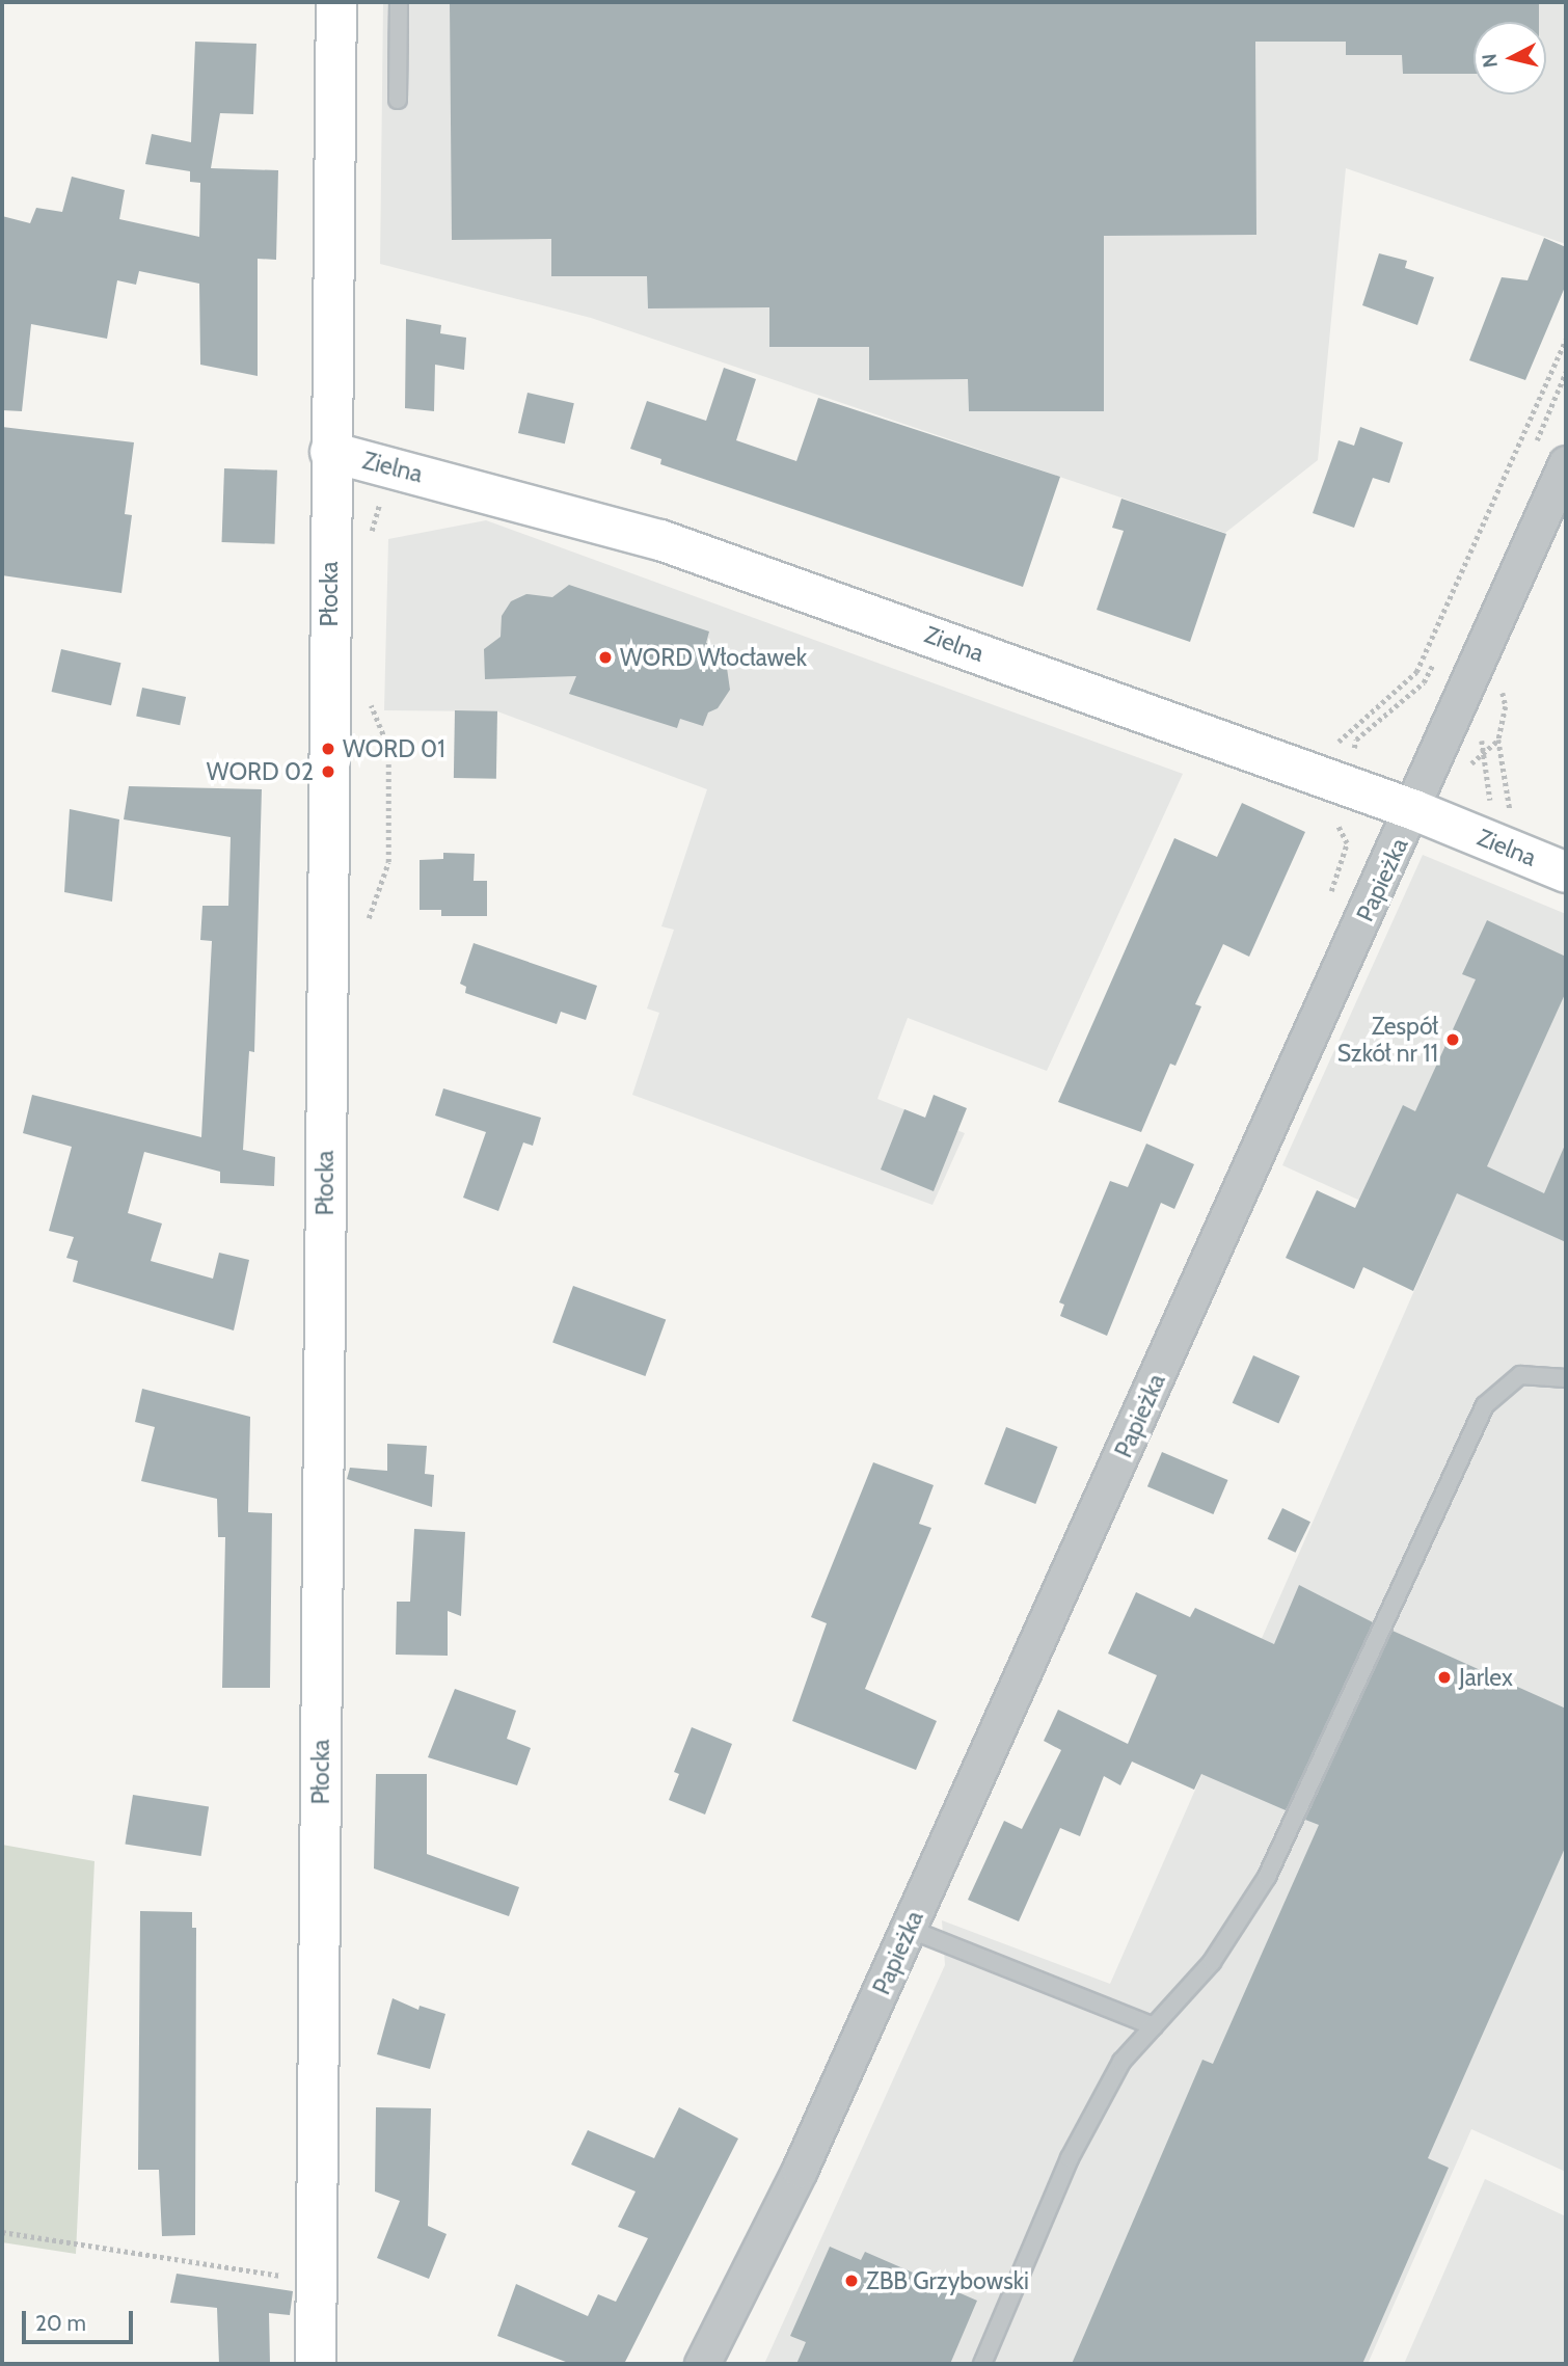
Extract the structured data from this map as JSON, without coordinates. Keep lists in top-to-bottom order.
{
  "streets": {
    "street": ["Zielna", "Płocka", "Papieżka"]
  },
  "crossings": [
    ["Zielna", "Płocka"],
    ["Zielna", "Papieżka"]
  ],
  "places": [
    "WORD Włocławek",
    "WORD 01",
    "WORD 02",
    "Zespół Szkół nr 11",
    "Jarlex",
    "ZBB Grzybowski"
  ],
  "scale_bar": "20 m",
  "north": "left"
}
